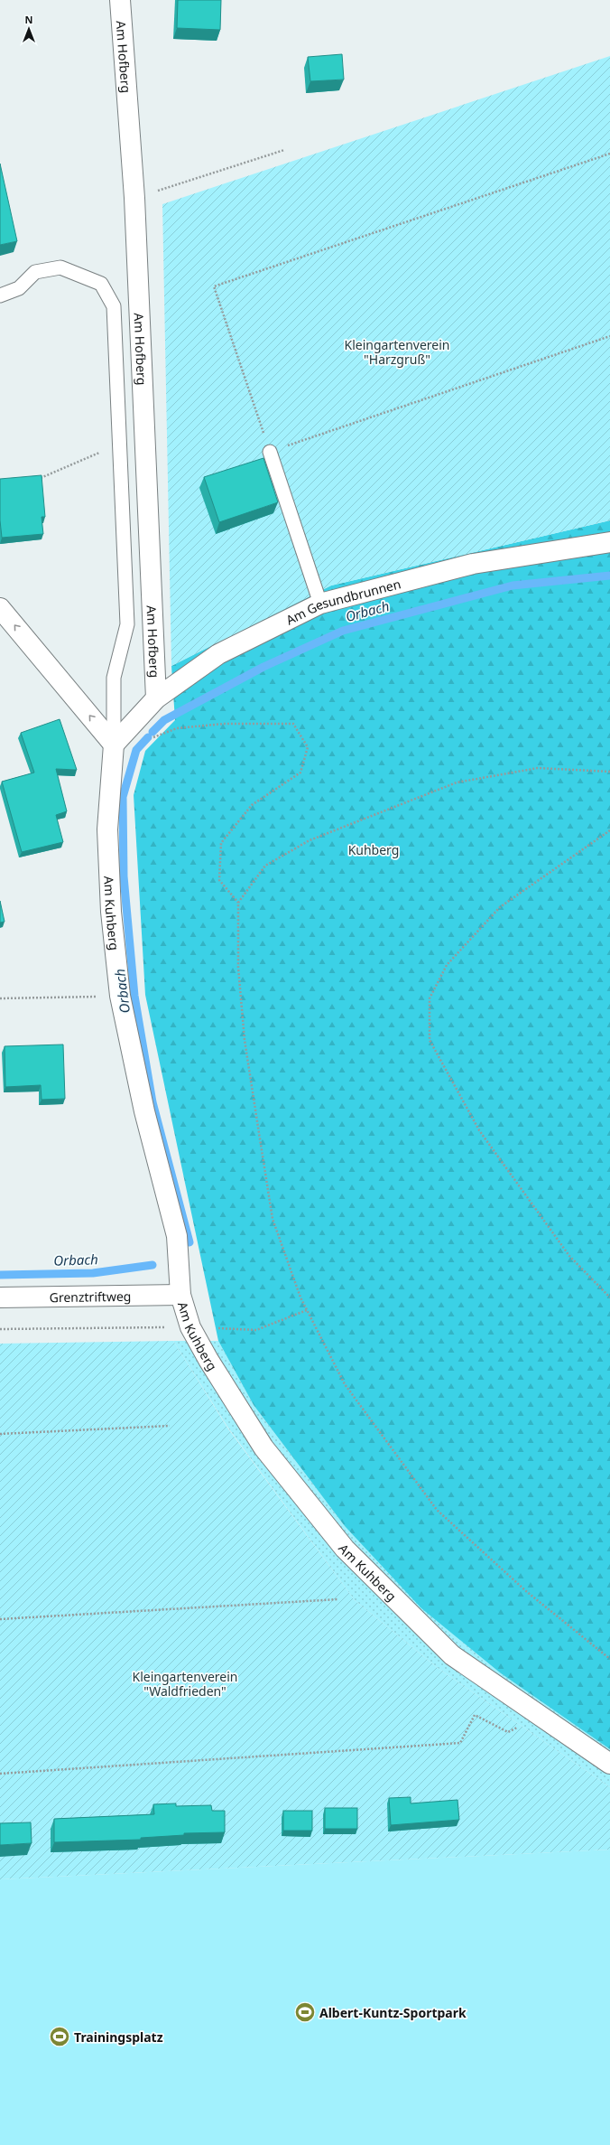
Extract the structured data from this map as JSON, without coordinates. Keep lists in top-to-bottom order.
{
  "streets": {
    "street": [
      "Am Hofberg",
      "Am Gesundbrunnen",
      "Am Kuhberg",
      "Grenztriftweg"
    ]
  },
  "crossings": [
    ["Am Hofberg", "Am Gesundbrunnen"],
    ["Am Hofberg", "Am Kuhberg"],
    ["Am Gesundbrunnen", "Am Kuhberg"],
    ["Am Kuhberg", "Grenztriftweg"]
  ],
  "water": ["Orbach"],
  "parks": ["Kleingartenverein \"Harzgruß\"", "Kuhberg", "Kleingartenverein \"Waldfrieden\""],
  "places": {
    "sports": ["Albert-Kuntz-Sportpark", "Trainingsplatz"]
  },
  "north": "top"
}
